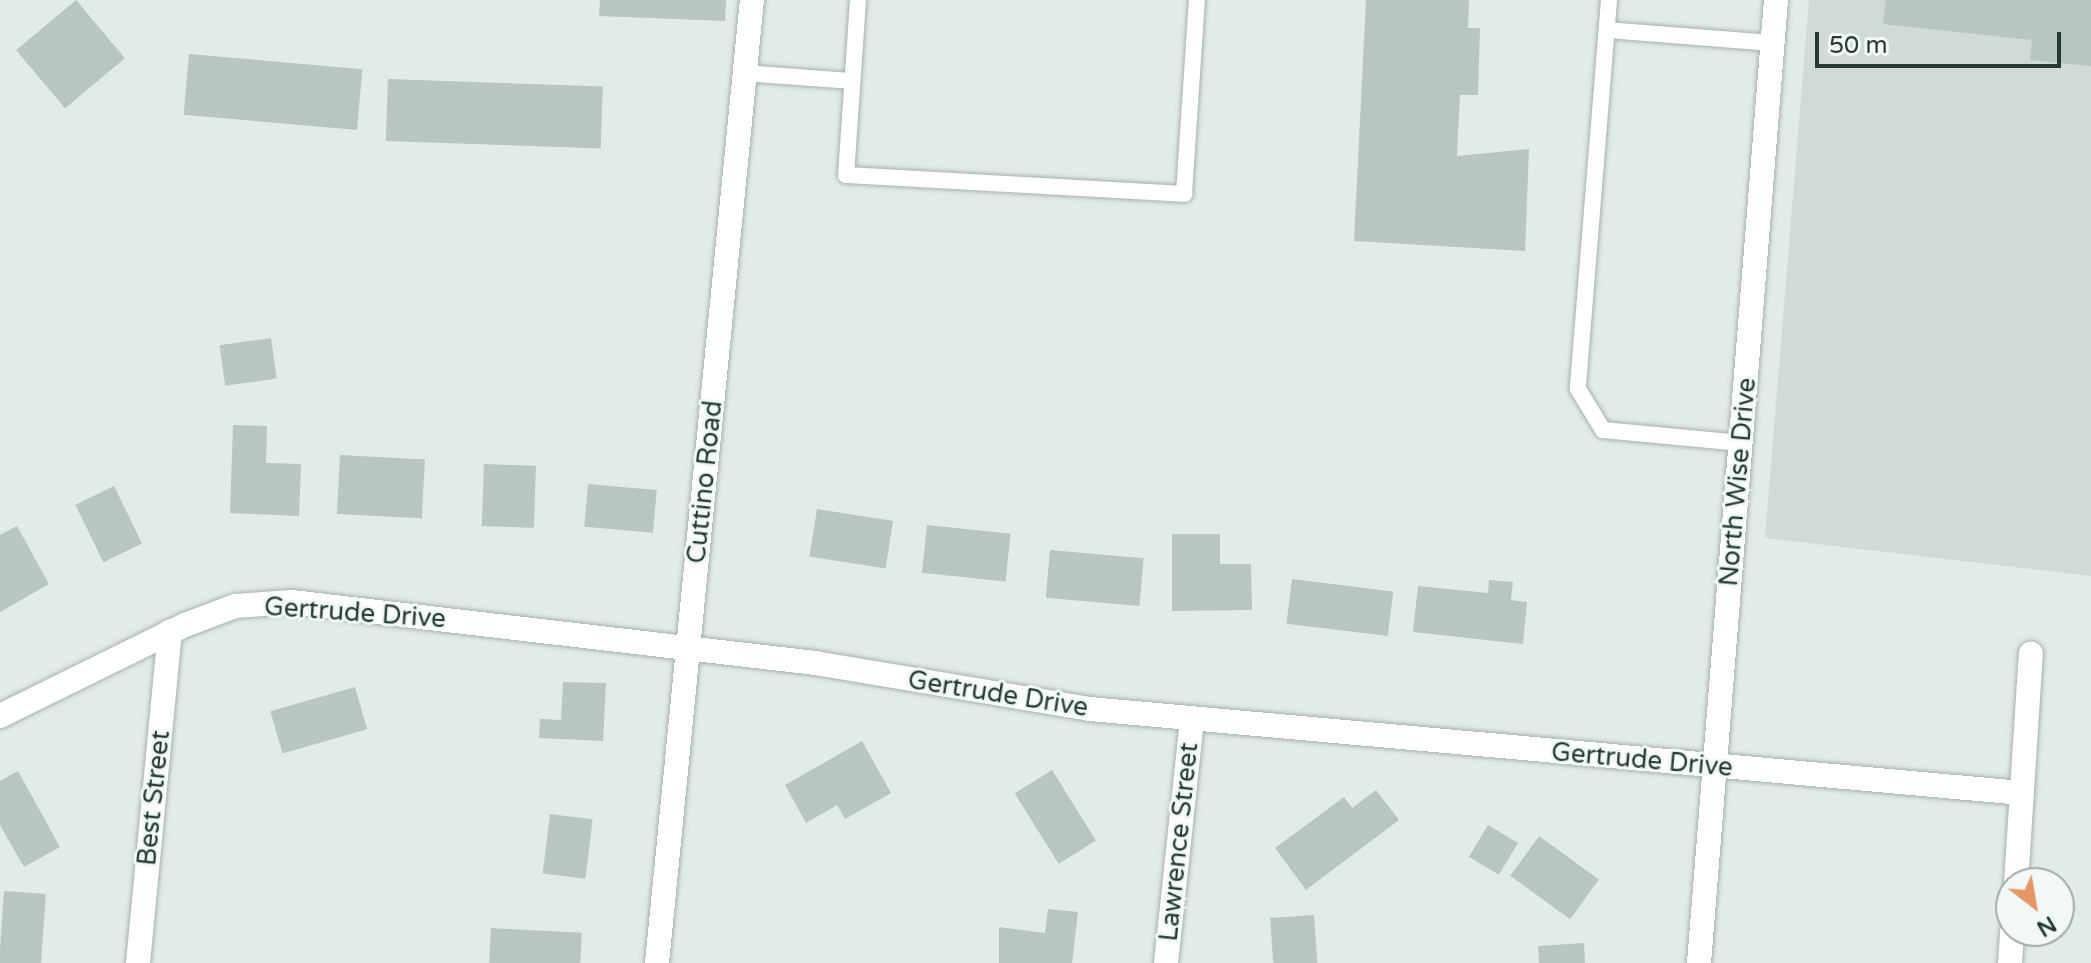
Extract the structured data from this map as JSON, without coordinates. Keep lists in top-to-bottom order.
{
  "streets": {
    "street": [
      "Cuttino Road",
      "North Wise Drive",
      "Gertrude Drive",
      "Best Street",
      "Lawrence Street"
    ]
  },
  "crossings": [
    ["Cuttino Road", "Gertrude Drive"],
    ["North Wise Drive", "Gertrude Drive"],
    ["Gertrude Drive", "Best Street"],
    ["Gertrude Drive", "Lawrence Street"]
  ],
  "scale_bar": "50 m",
  "north": "bottom right"
}
